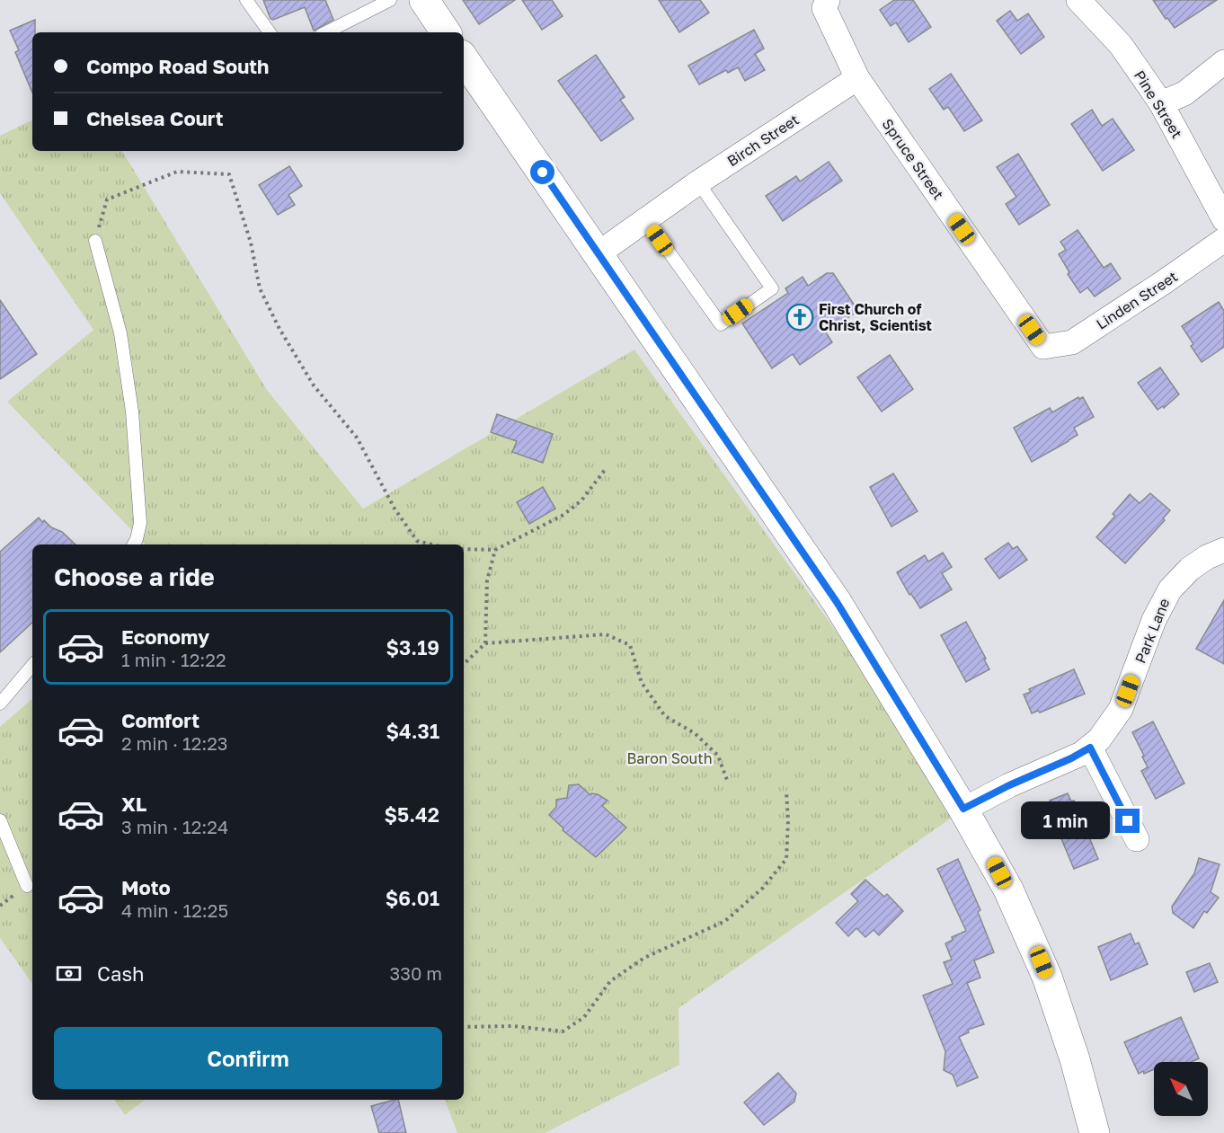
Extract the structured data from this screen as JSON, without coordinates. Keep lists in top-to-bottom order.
{
  "streets": {
    "street": [
      "Pine Street",
      "Birch Street",
      "Spruce Street",
      "Linden Street",
      "Park Lane"
    ]
  },
  "crossings": [
    ["Birch Street", "Spruce Street"],
    ["Spruce Street", "Linden Street"]
  ],
  "parks": ["Baron South"],
  "places": {
    "church": ["First Church of Christ, Scientist"]
  },
  "north": "top left",
  "page": {
    "banner": ["Compo Road South", "Chelsea Court"],
    "heading": "Choose a ride",
    "list": [
      {
        "name": "Economy",
        "note": "1 min · 12:22",
        "value": "$3.19"
      },
      {
        "name": "Comfort",
        "note": "2 min · 12:23",
        "value": "$4.31"
      },
      {
        "name": "XL",
        "note": "3 min · 12:24",
        "value": "$5.42"
      },
      {
        "name": "Moto",
        "note": "4 min · 12:25",
        "value": "$6.01"
      }
    ],
    "bubble": "1 min",
    "pay": ["Cash", "330 m"],
    "buttons": "Confirm"
  }
}
